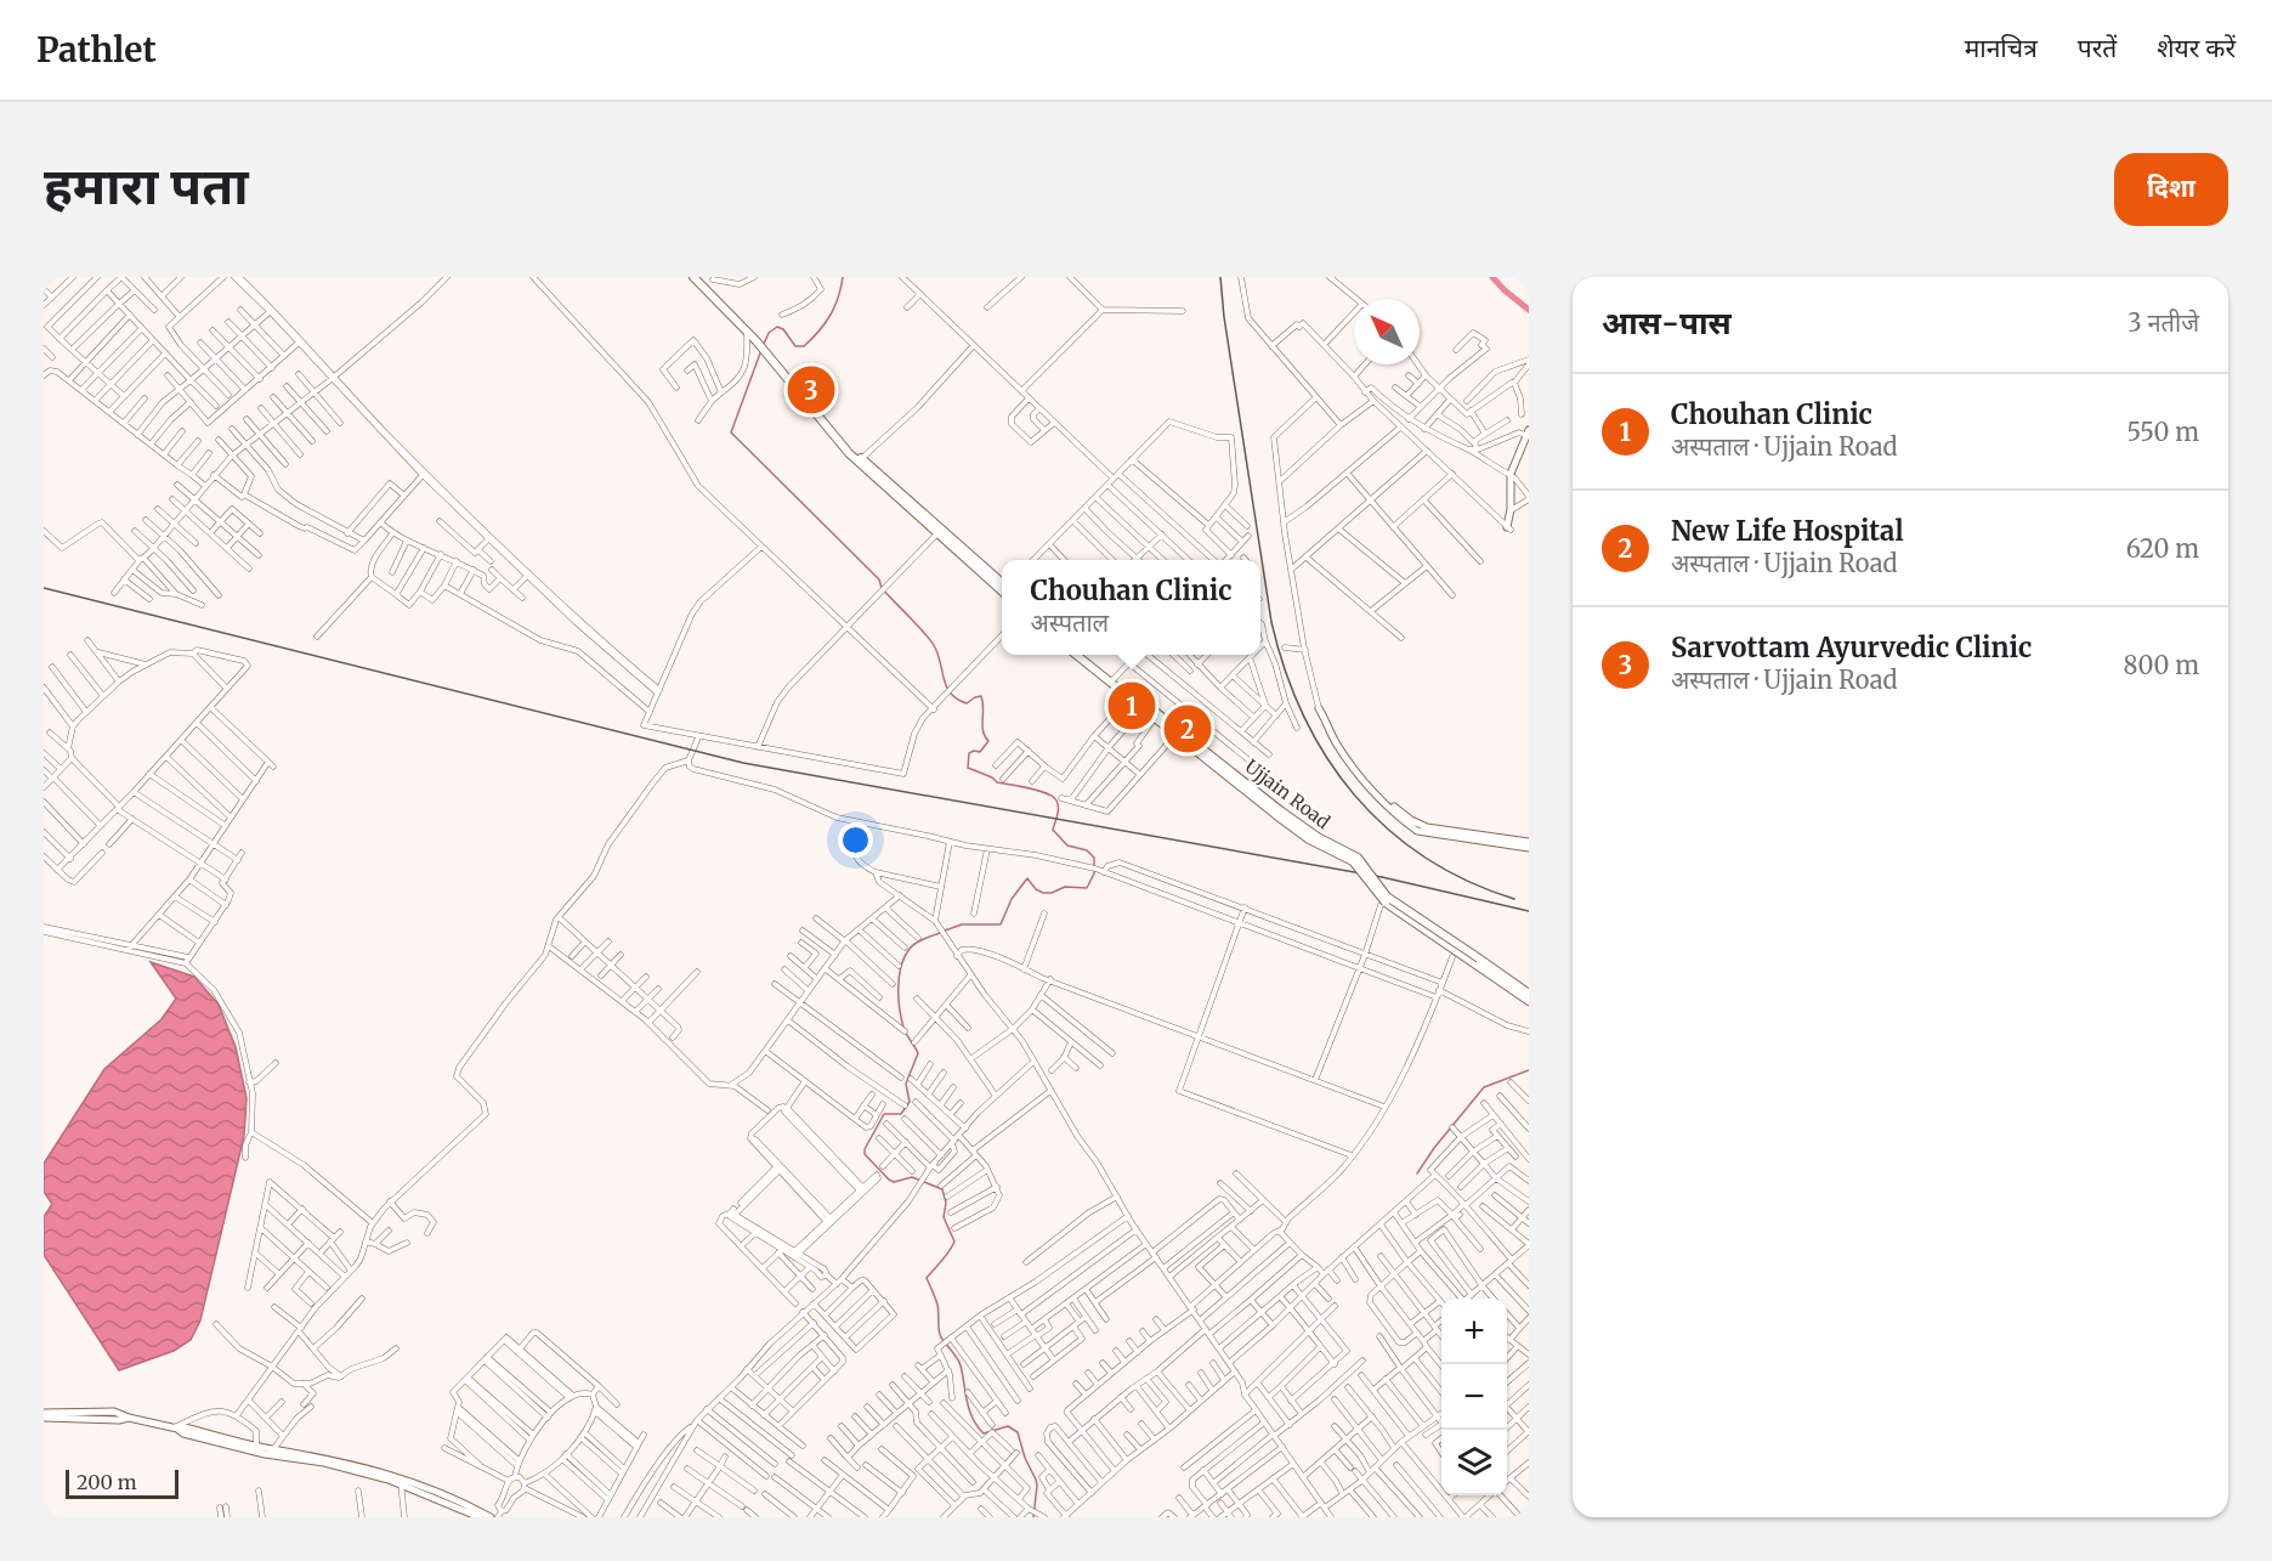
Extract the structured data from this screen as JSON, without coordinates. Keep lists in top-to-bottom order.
{
  "streets": {
    "main road": ["Ujjain Road"]
  },
  "scale_bar": "200 m",
  "north": "top left",
  "page": {
    "header": "Pathlet",
    "nav": ["मानचित्र", "परतें", "शेयर करें"],
    "buttons": "दिशा",
    "title": "हमारा पता",
    "heading": ["आस-पास", "3 नतीजे"],
    "pins": ["3", "1", "2"],
    "list": [
      {
        "mark": "1",
        "name": "Chouhan Clinic",
        "note": "अस्पताल · Ujjain Road",
        "value": "550 m"
      },
      {
        "mark": "2",
        "name": "New Life Hospital",
        "note": "अस्पताल · Ujjain Road",
        "value": "620 m"
      },
      {
        "mark": "3",
        "name": "Sarvottam Ayurvedic Clinic",
        "note": "अस्पताल · Ujjain Road",
        "value": "800 m"
      }
    ],
    "popup": ["Chouhan Clinic", "अस्पताल"],
    "map_buttons": ["+", "−"],
    "scale": "200 m"
  }
}
